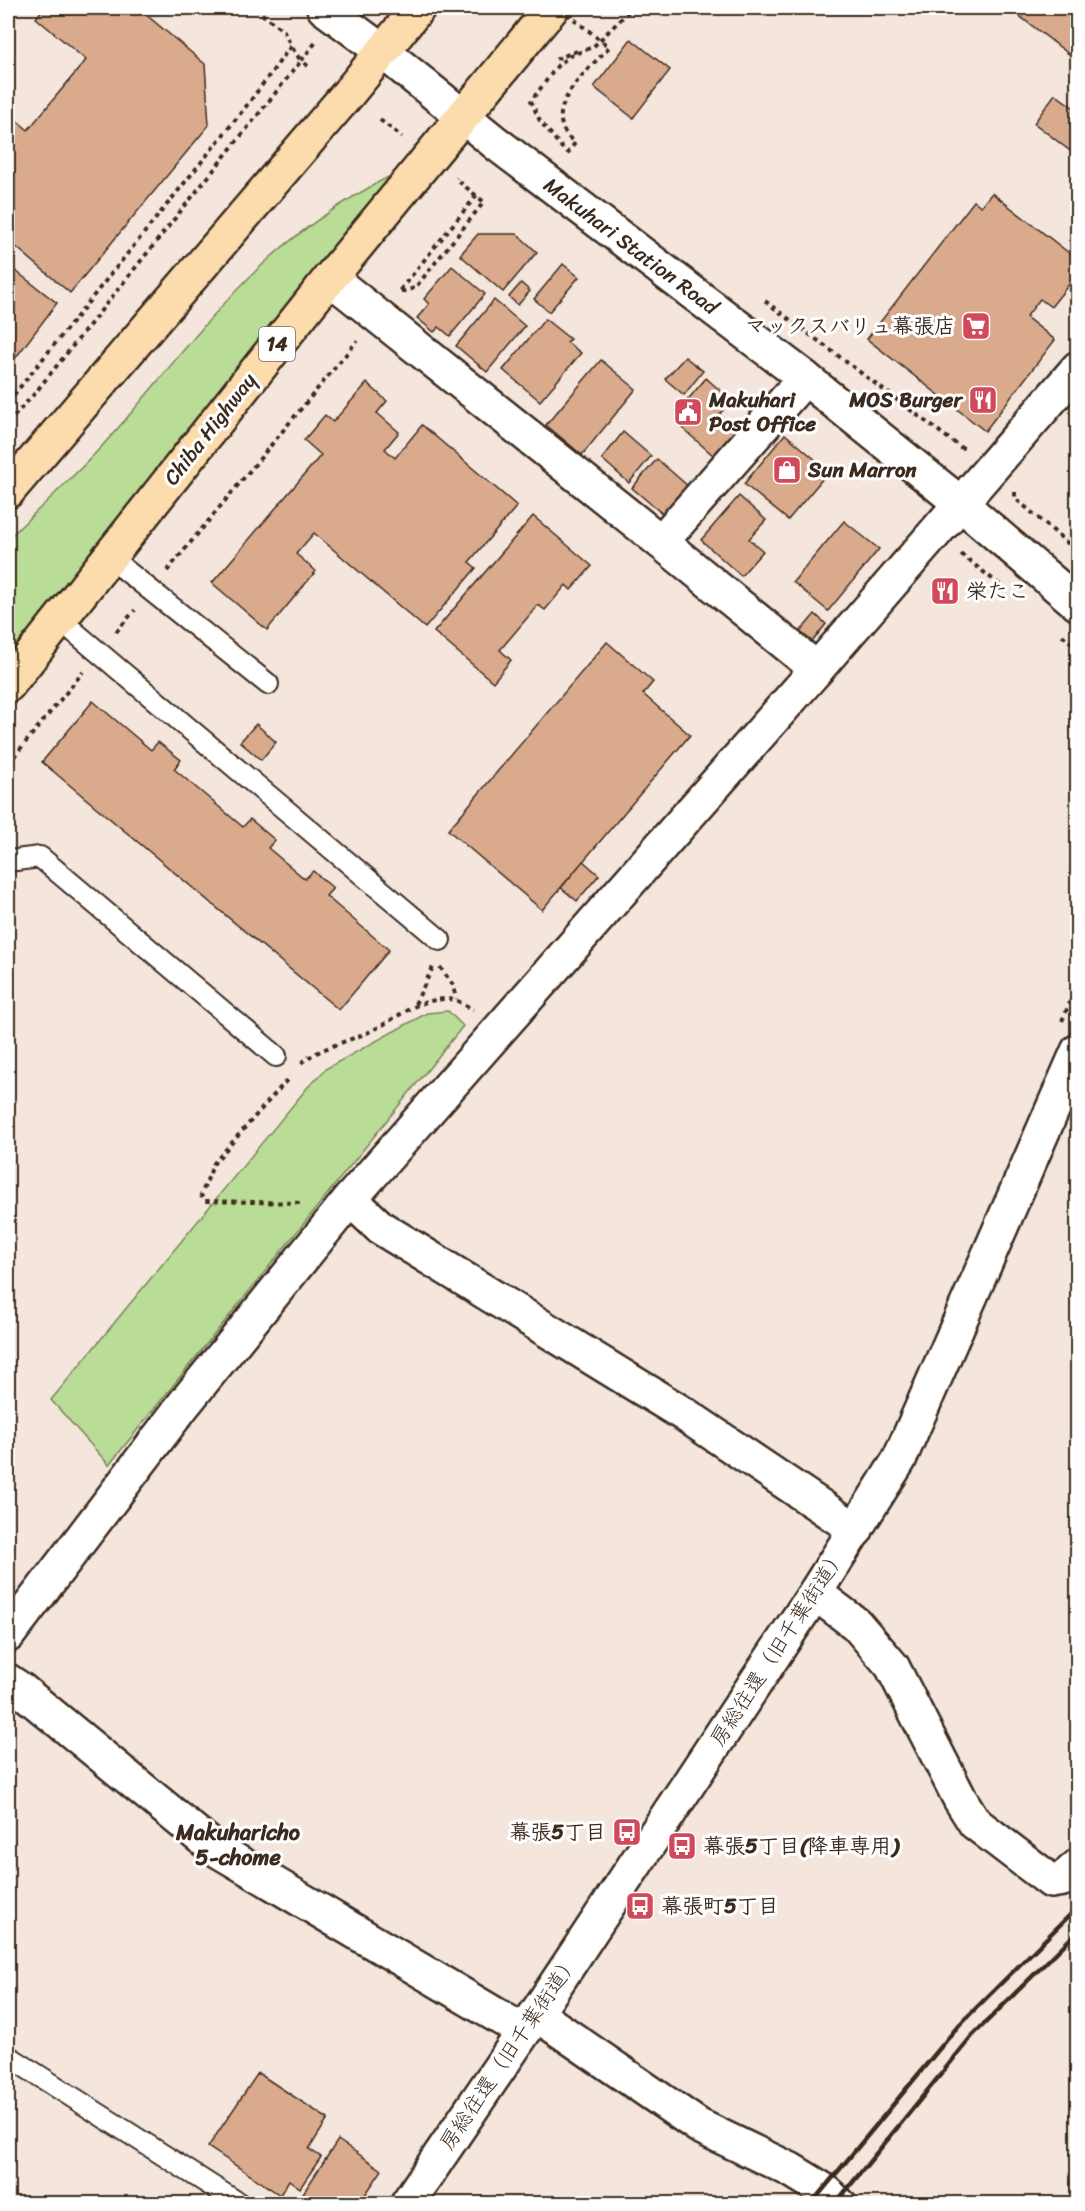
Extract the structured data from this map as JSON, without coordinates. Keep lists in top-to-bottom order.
{
  "streets": {
    "highway": ["14", "Chiba Highway"],
    "street": ["Makuhari Station Road", "房総往還（旧千葉街道）"]
  },
  "crossings": [
    ["Makuhari Station Road", "Chiba Highway"]
  ],
  "districts": ["Makuharicho 5-chome"],
  "places": {
    "supermarket": ["マックスバリュ幕張店"],
    "restaurant": ["MOS Burger", "栄たこ"],
    "public building": ["Makuhari Post Office"],
    "shop": ["Sun Marron"],
    "bus stop": ["幕張5丁目", "幕張5丁目(降車専用)", "幕張町5丁目"]
  }
}
